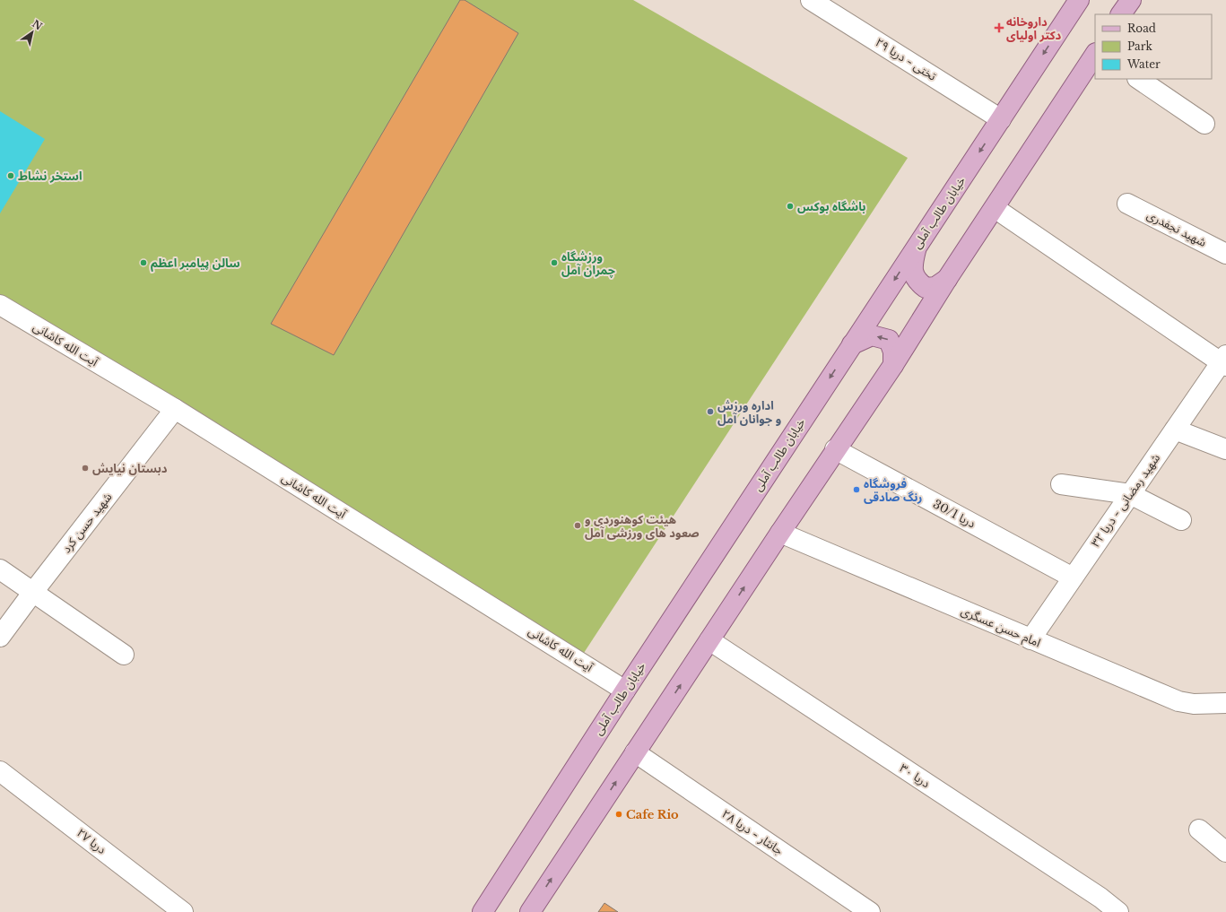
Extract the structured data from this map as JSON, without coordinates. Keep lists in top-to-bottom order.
{
  "streets": {
    "main road": ["خیابان طالب آملی"],
    "street": [
      "تختی - دریا ۲۹",
      "شهید نجفدری",
      "آیت الله کاشانی",
      "شهید رمضانی - دریا ۳۲",
      "دریا 30/1",
      "شهید حسن کرد",
      "امام حسن عسگری",
      "دریا ۳۰",
      "جانثار - دریا ۲۸",
      "دریا ۲۷"
    ]
  },
  "crossings": [
    ["تختی - دریا ۲۹", "خیابان طالب آملی"],
    ["خیابان طالب آملی", "آیت الله کاشانی"],
    ["آیت الله کاشانی", "شهید حسن کرد"],
    ["شهید رمضانی - دریا ۳۲", "دریا 30/1"],
    ["شهید رمضانی - دریا ۳۲", "امام حسن عسگری"]
  ],
  "places": {
    "health": ["داروخانه دکتر اولیای"],
    "other": [
      "استخر نشاط",
      "باشگاه‌ بوکس",
      "سالن پیامبر اعظم",
      "ورزشگاه چمران آمل",
      "اداره ورزش و جوانان آمل",
      "دبستان نیایش",
      "فروشگاه رنگ صادقی",
      "هیئت کوهنوردی و صعود های ورزشی آمل",
      "Cafe Rio"
    ]
  },
  "legend": ["Road", "Park", "Water"],
  "north": "top right"
}
